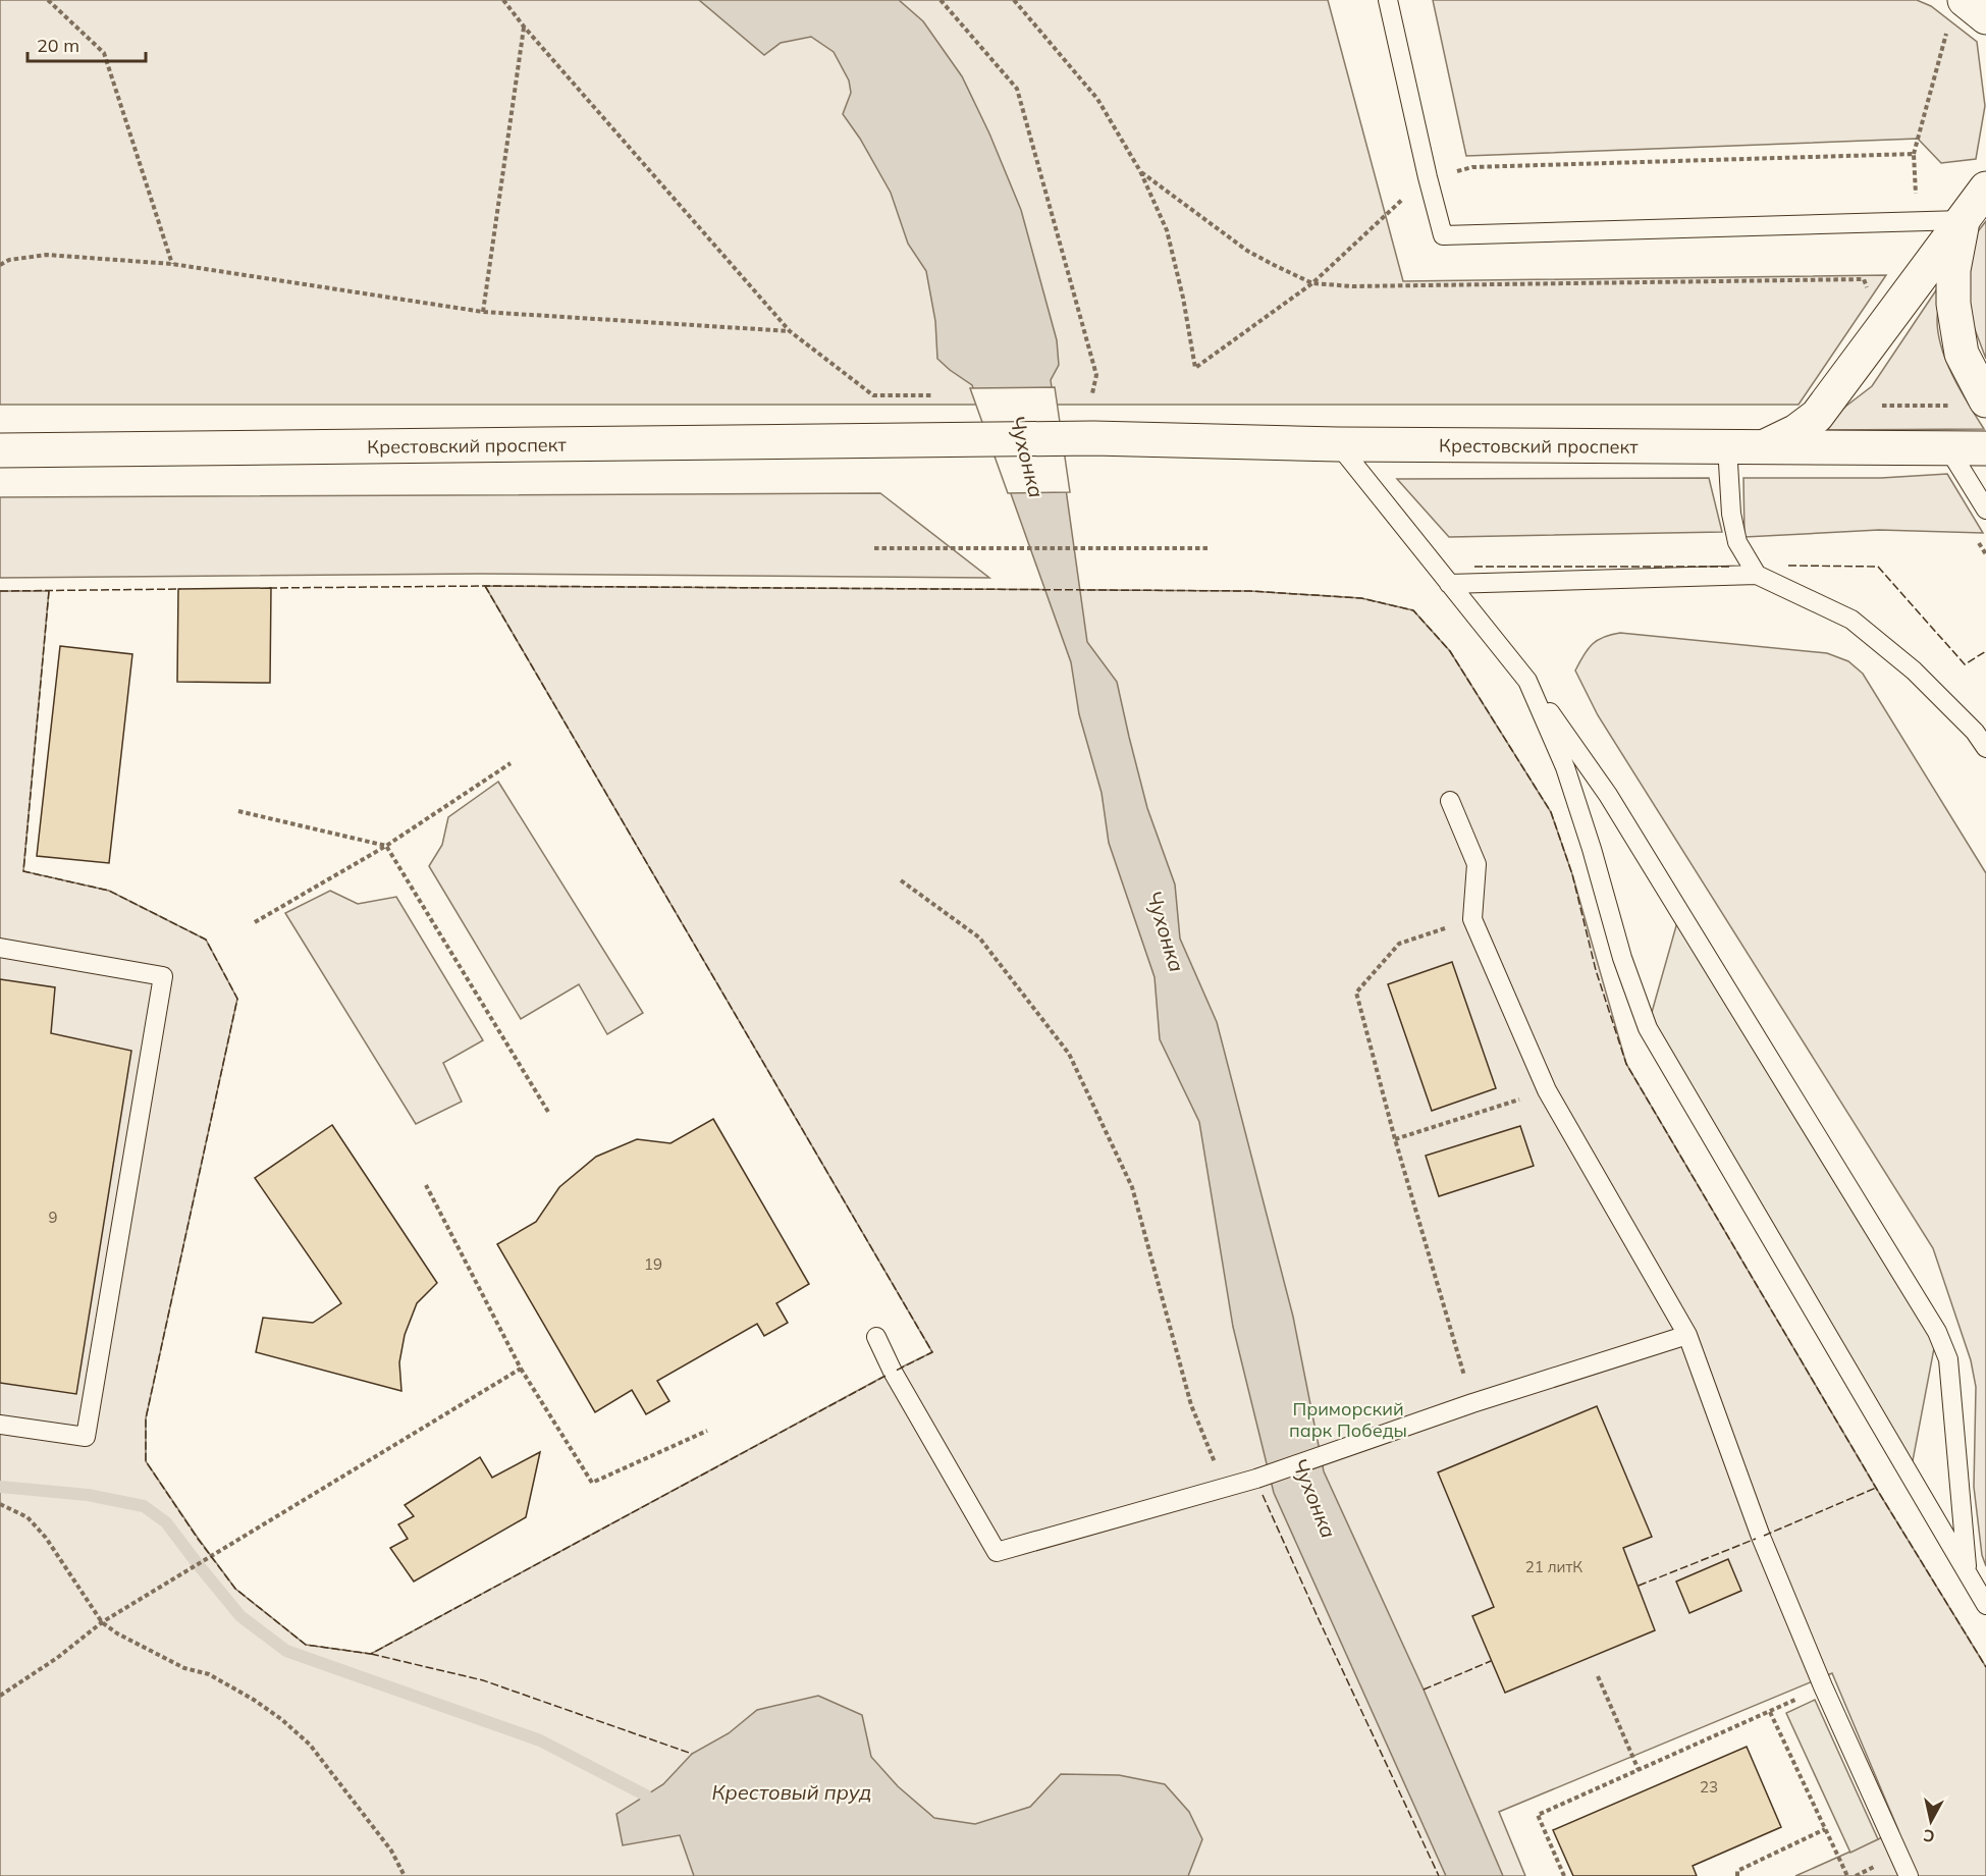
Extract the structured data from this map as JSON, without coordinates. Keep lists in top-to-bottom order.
{
  "streets": {
    "street": ["Крестовский проспект"]
  },
  "water": ["Чухонка", "Крестовый пруд"],
  "parks": ["Приморский парк Победы"],
  "house_numbers": [
    "9",
    "19",
    "21 литК",
    "23"
  ],
  "scale_bar": "20 m",
  "north": "bottom"
}
